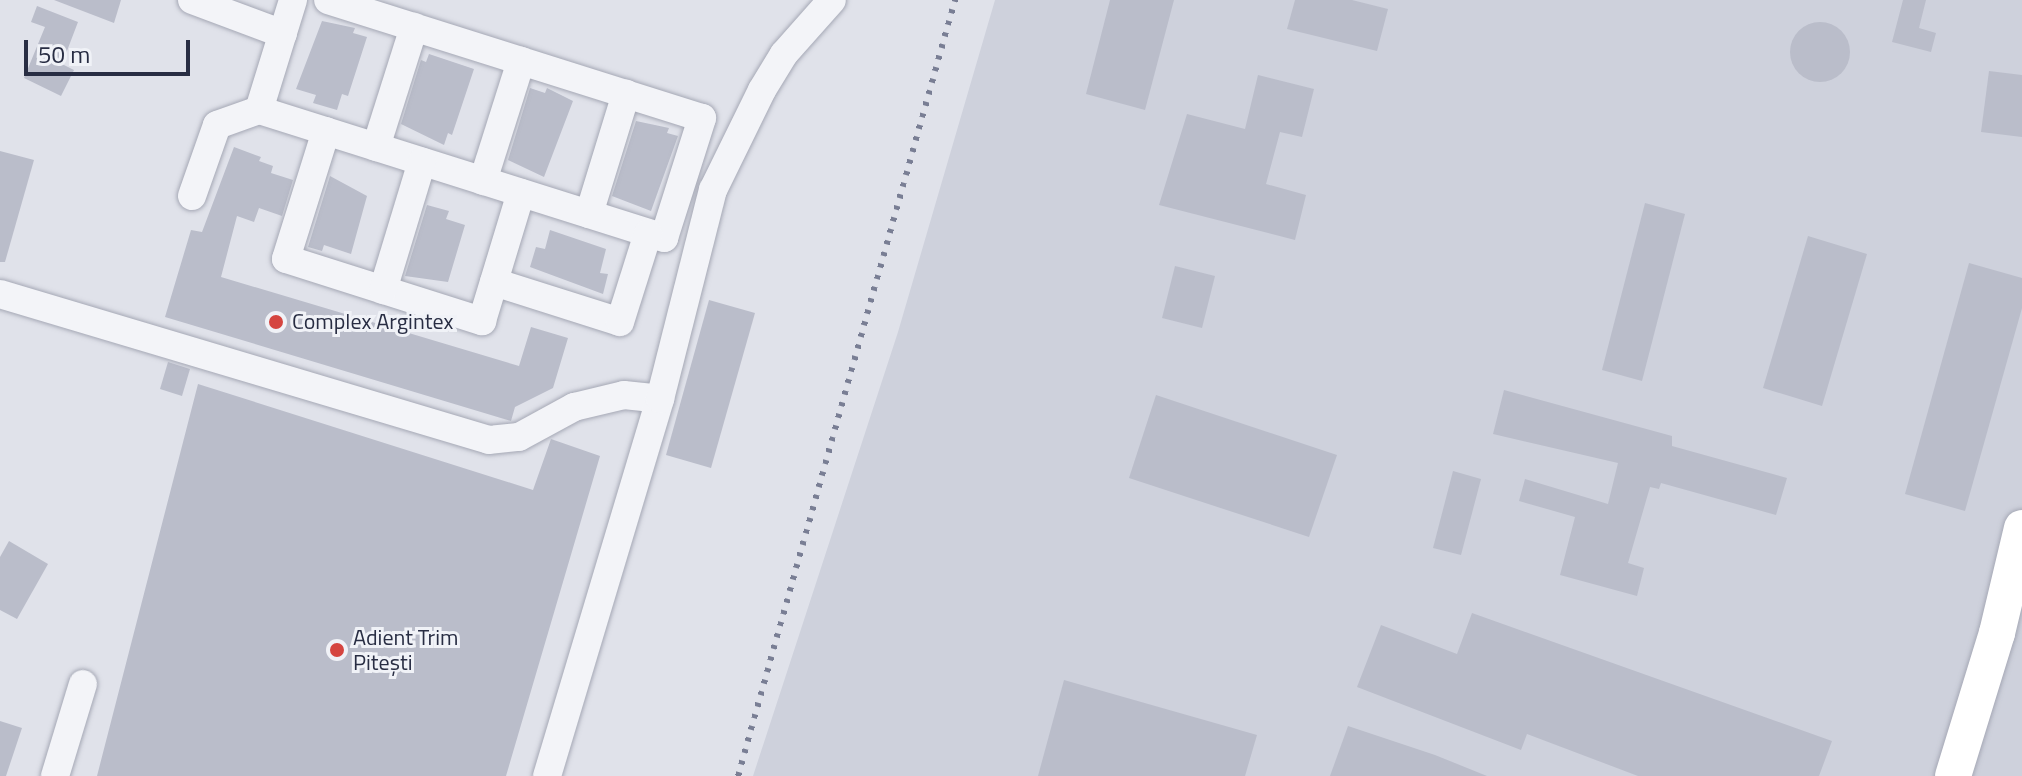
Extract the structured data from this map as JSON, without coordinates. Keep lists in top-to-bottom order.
{
  "places": ["Complex Argintex", "Adient Trim Pitești"],
  "scale_bar": "50 m"
}
